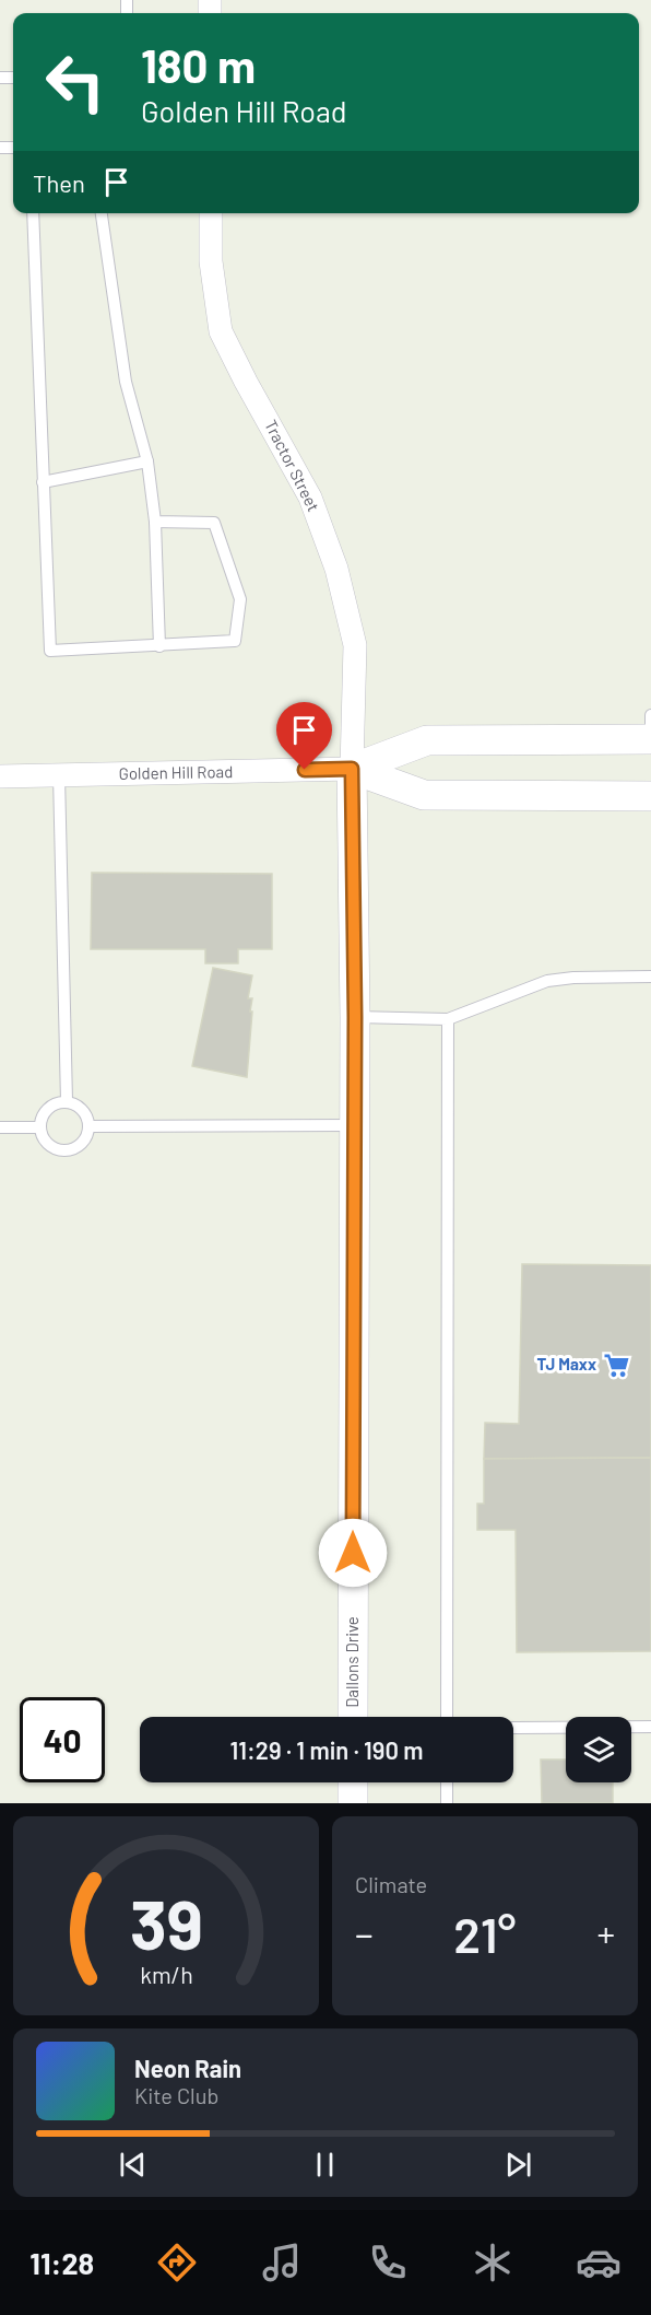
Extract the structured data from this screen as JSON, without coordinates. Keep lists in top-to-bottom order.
{
  "streets": {
    "street": ["Tractor Street", "Golden Hill Road", "Dallons Drive"]
  },
  "crossings": [
    ["Tractor Street", "Golden Hill Road"],
    ["Tractor Street", "Dallons Drive"],
    ["Golden Hill Road", "Dallons Drive"]
  ],
  "places": {
    "supermarket": ["TJ Maxx"]
  },
  "page": {
    "turn": ["180 m", "Golden Hill Road"],
    "then": "Then",
    "limit": "40",
    "trip": "11:29 · 1 min · 190 m",
    "tile": "Climate",
    "heat": ["−", "21°", "+"],
    "song": ["Neon Rain", "Kite Club"],
    "tabs": "11:28",
    "gauge": ["39", "km/h"]
  }
}
